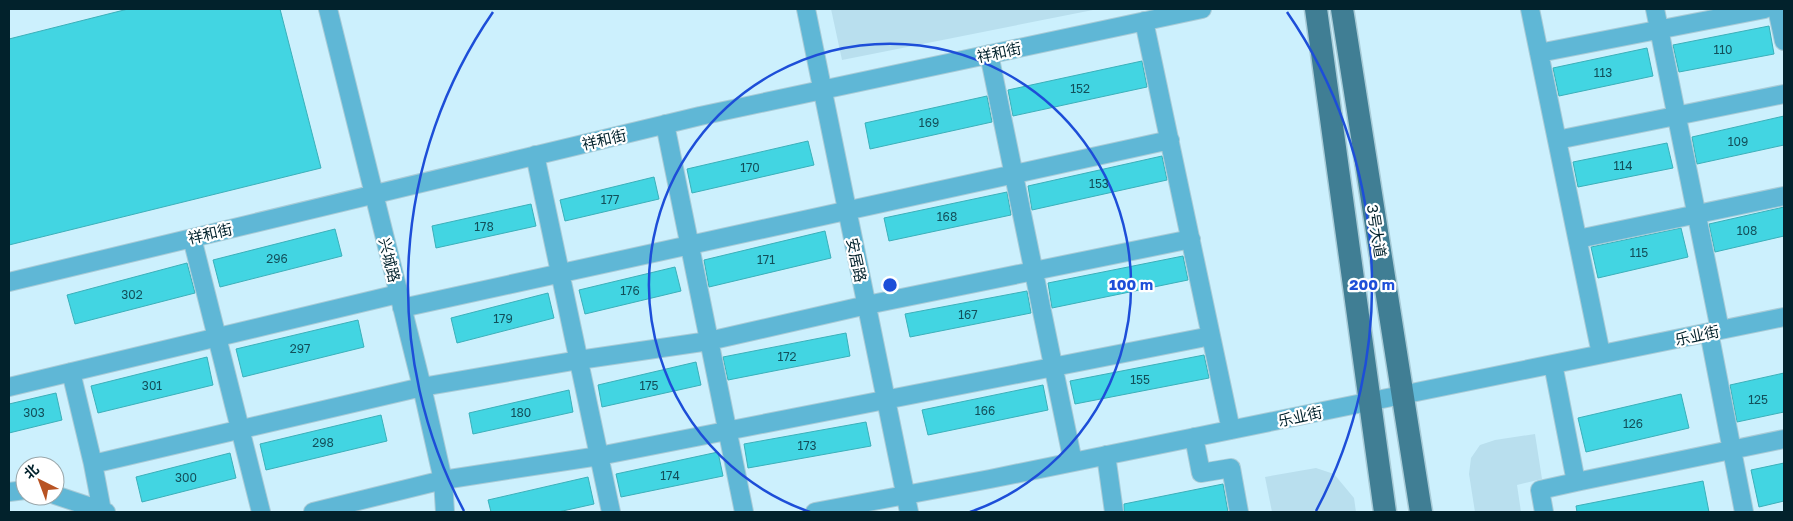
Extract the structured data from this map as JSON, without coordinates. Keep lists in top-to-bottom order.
{
  "streets": {
    "main road": ["3号大道"],
    "street": [
      "祥和街",
      "兴城路",
      "安居路",
      "乐业街"
    ]
  },
  "crossings": [
    ["祥和街", "兴城路"],
    ["祥和街", "安居路"],
    ["3号大道", "乐业街"],
    ["安居路", "乐业街"]
  ],
  "house_numbers": [
    "110",
    "113",
    "152",
    "169",
    "109",
    "114",
    "170",
    "153",
    "177",
    "168",
    "178",
    "108",
    "115",
    "296",
    "171",
    "176",
    "302",
    "167",
    "179",
    "297",
    "172",
    "155",
    "301",
    "175",
    "125",
    "166",
    "303",
    "180",
    "126",
    "298",
    "173",
    "174",
    "300"
  ],
  "north": "top left",
  "rings": ["100 m", "200 m"]
}
